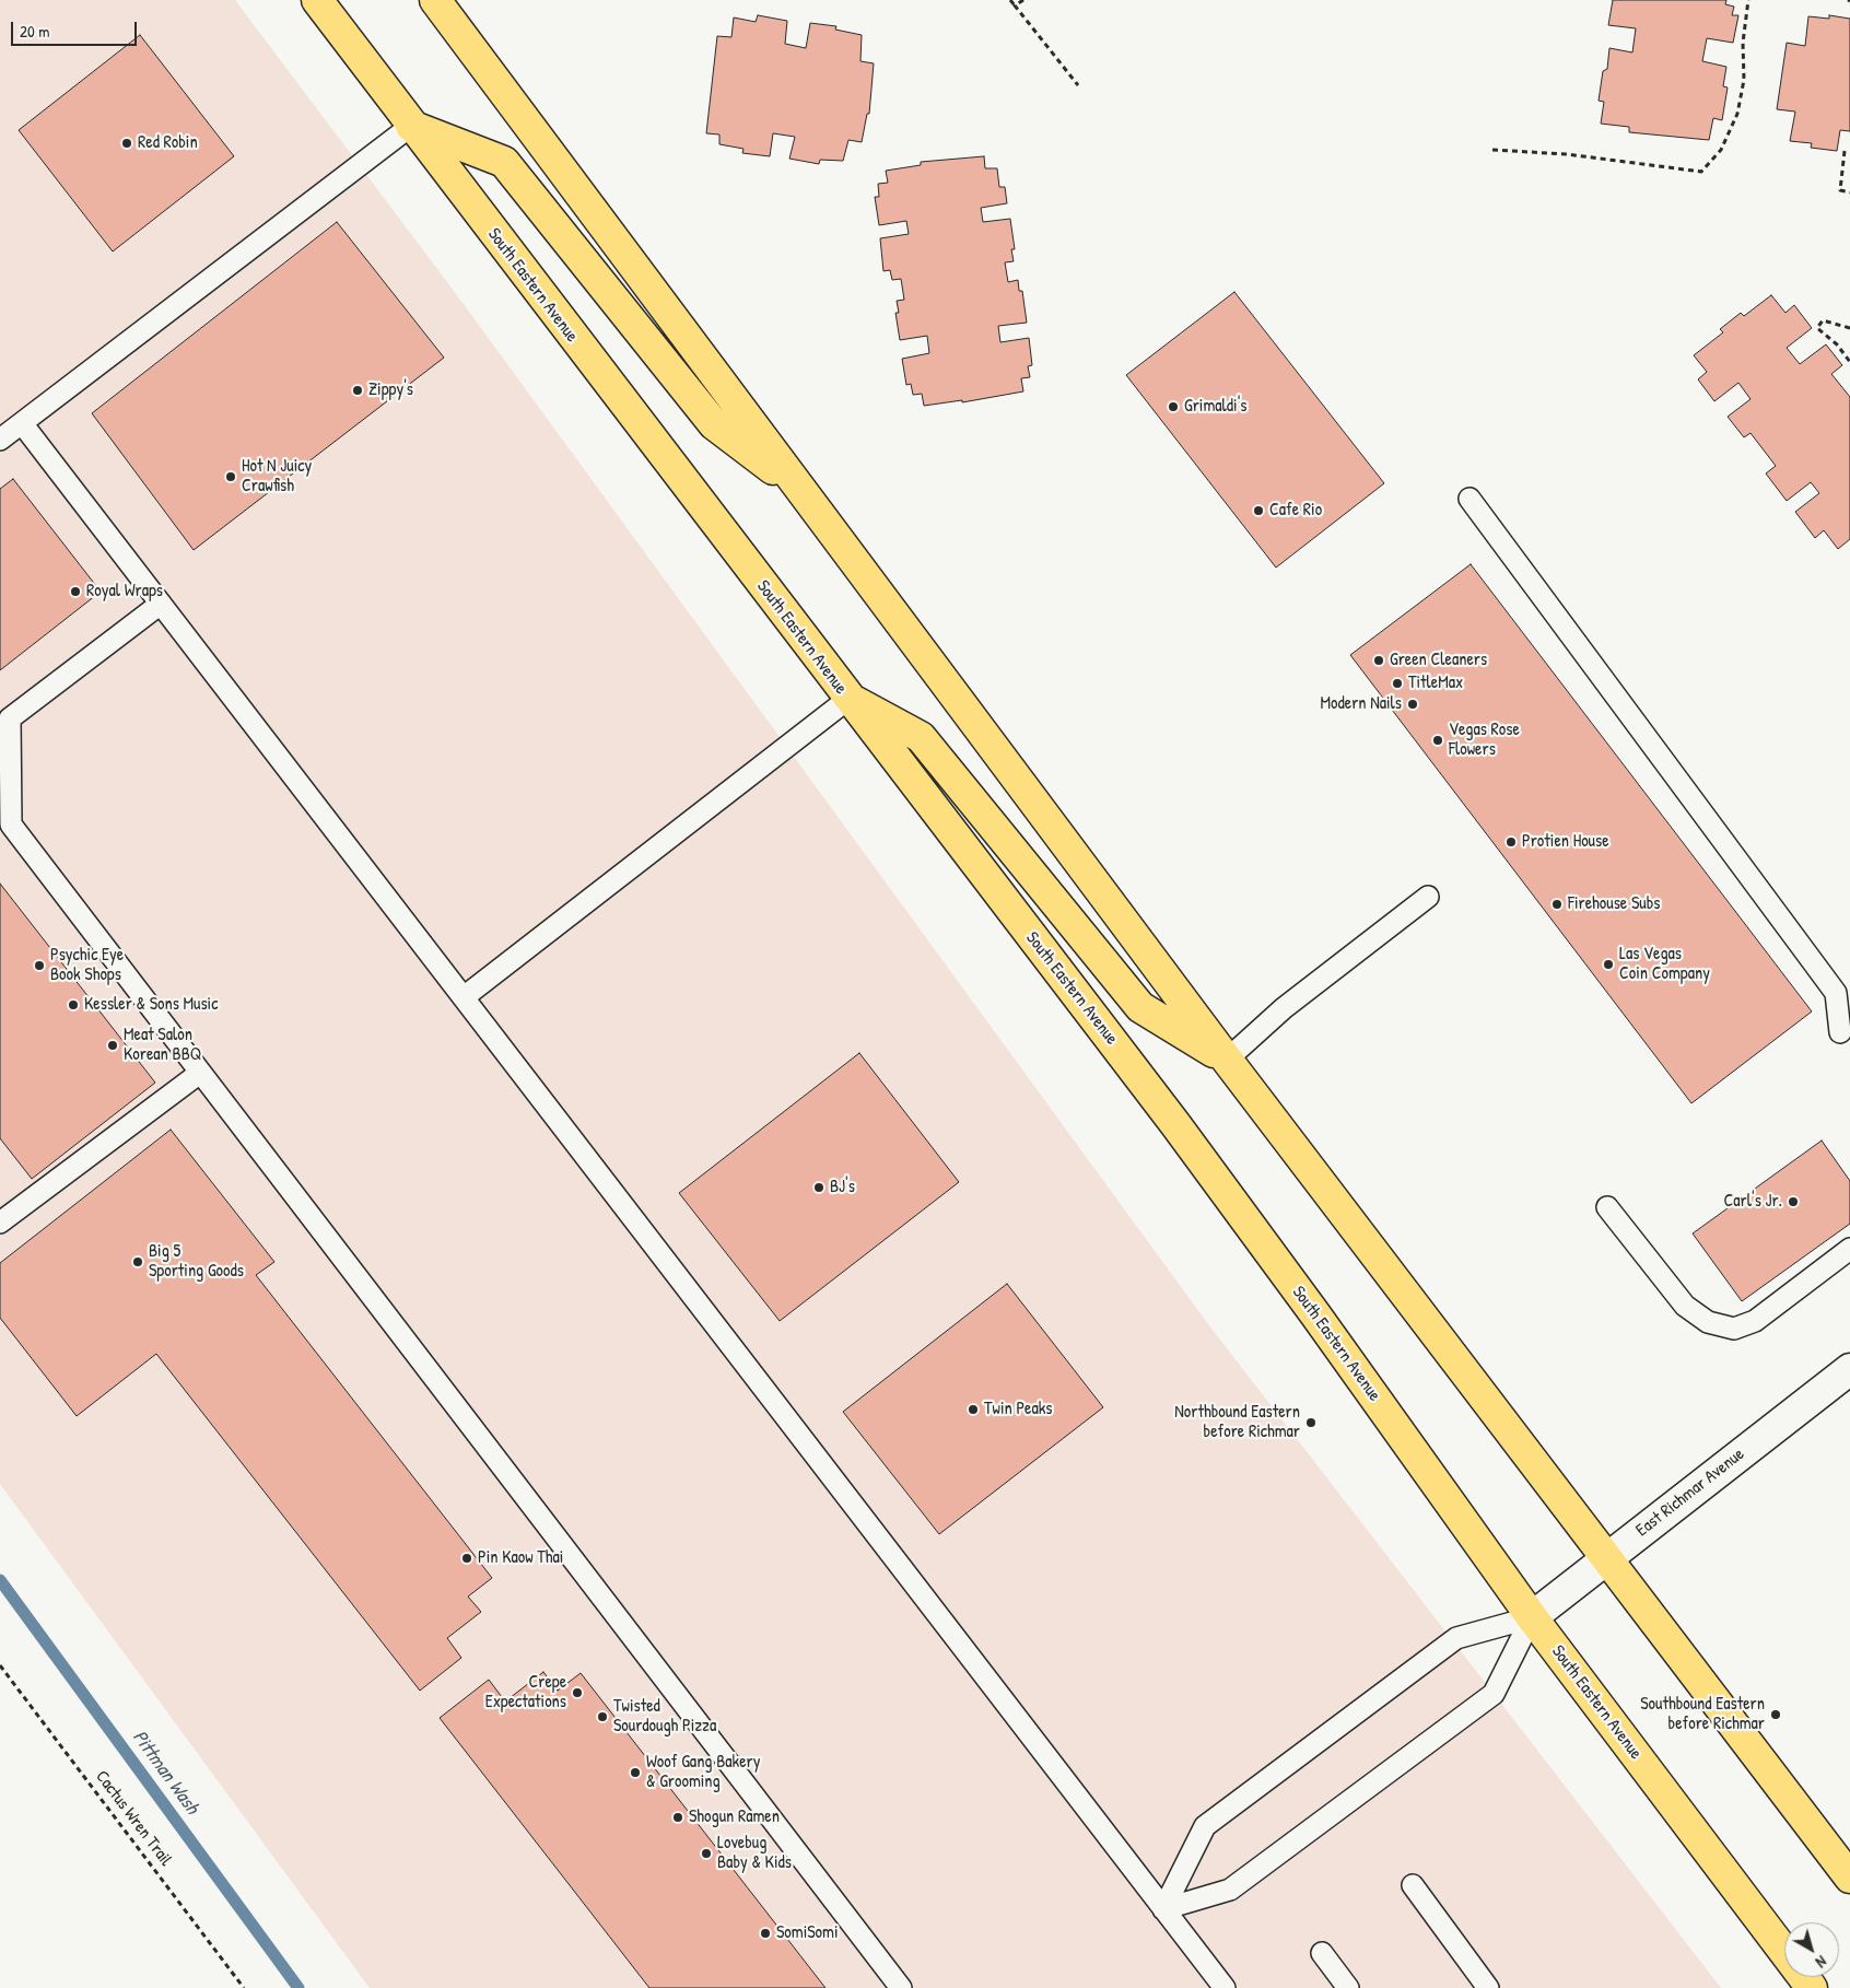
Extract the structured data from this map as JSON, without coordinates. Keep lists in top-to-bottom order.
{
  "streets": {
    "main road": ["South Eastern Avenue"],
    "street": ["East Richmar Avenue"],
    "path": ["Cactus Wren Trail"]
  },
  "crossings": [
    ["South Eastern Avenue", "East Richmar Avenue"]
  ],
  "water": ["Pittman Wash"],
  "places": [
    "Red Robin",
    "Zippy's",
    "Grimaldi's",
    "Hot N Juicy Crawfish",
    "Cafe Rio",
    "Royal Wraps",
    "Green Cleaners",
    "TitleMax",
    "Modern Nails",
    "Vegas Rose Flowers",
    "Protien House",
    "Firehouse Subs",
    "Las Vegas Coin Company",
    "Psychic Eye Book Shops",
    "Kessler & Sons Music",
    "Meat Salon Korean BBQ",
    "BJ's",
    "Carl's Jr.",
    "Big 5 Sporting Goods",
    "Twin Peaks",
    "Northbound Eastern before Richmar",
    "Pin Kaow Thai",
    "Crepe Expectations",
    "Southbound Eastern before Richmar",
    "Twisted Sourdough Pizza",
    "Woof Gang Bakery & Grooming",
    "Shogun Ramen",
    "Lovebug Baby & Kids",
    "SomiSomi"
  ],
  "scale_bar": "20 m",
  "north": "bottom right"
}
